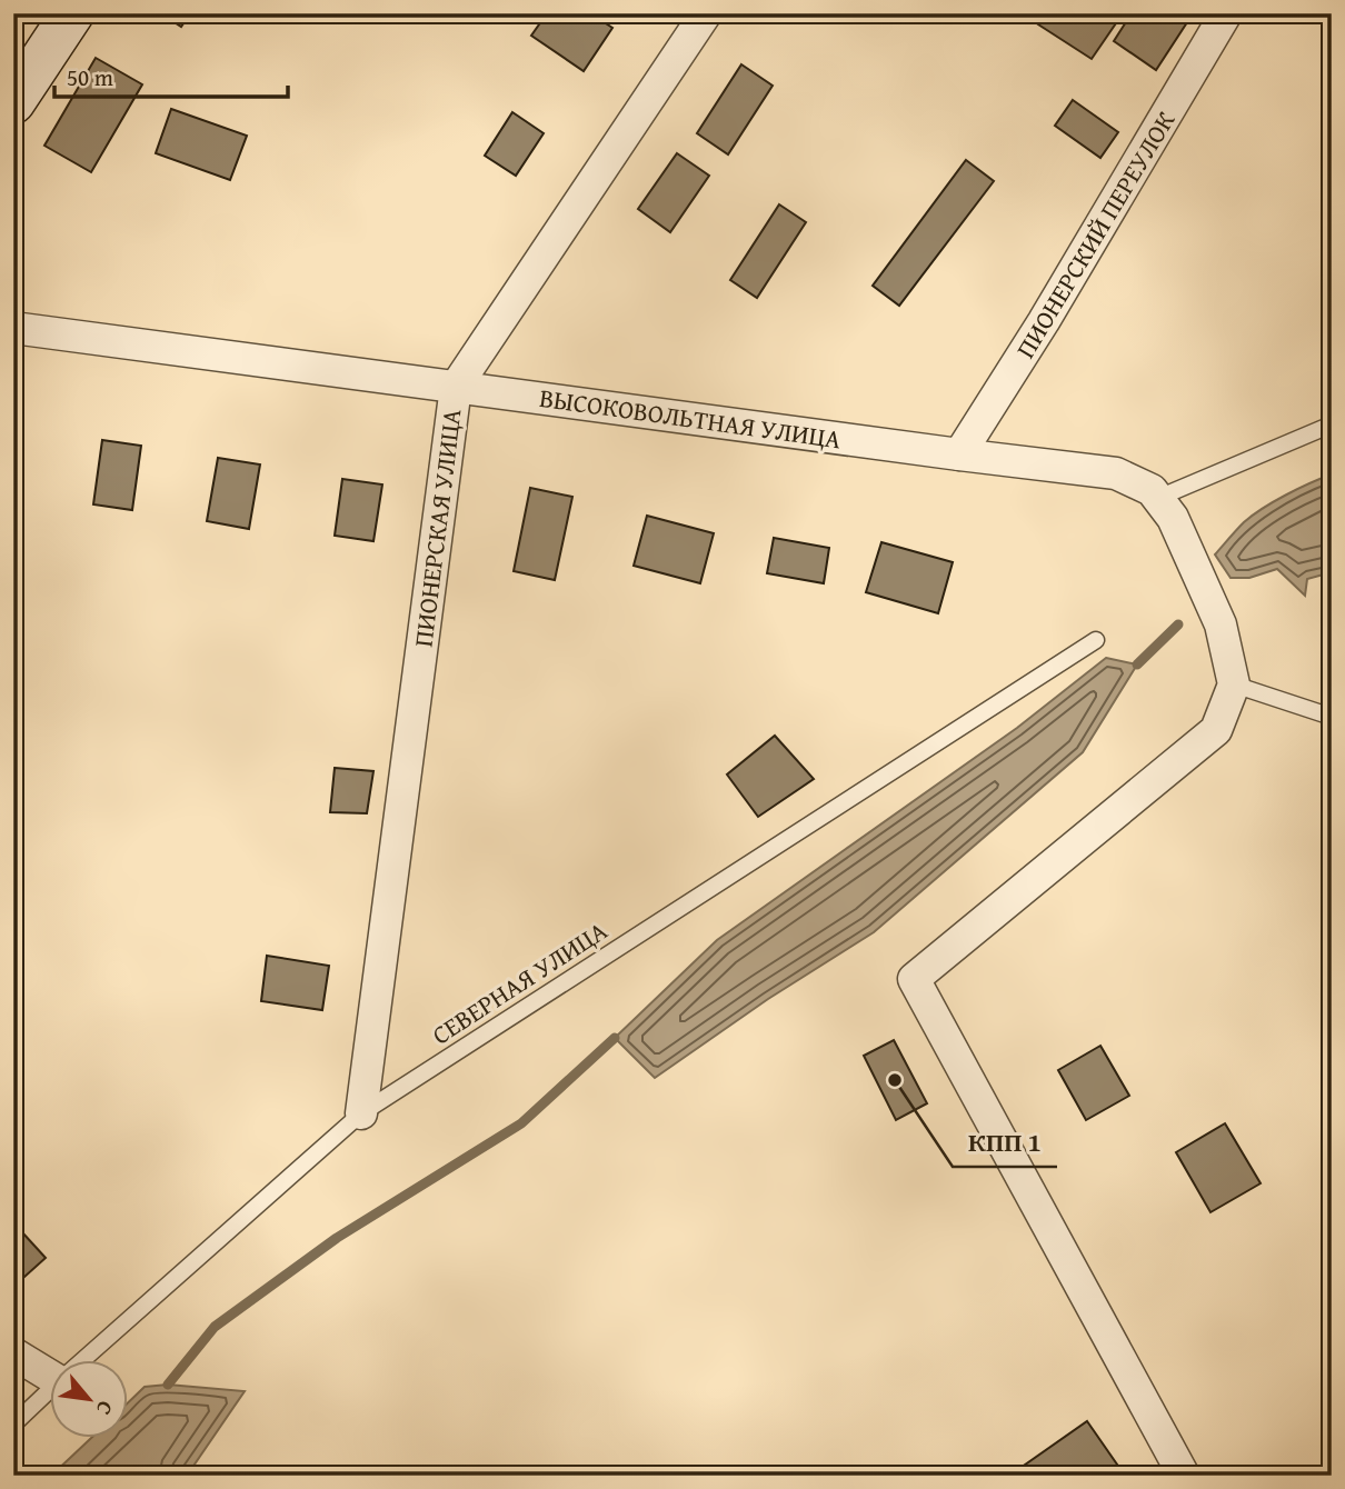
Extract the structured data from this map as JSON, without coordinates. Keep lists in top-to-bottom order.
{
  "streets": {
    "street": ["ПИОНЕРСКИЙ ПЕРЕУЛОК", "ВЫСОКОВОЛЬТНАЯ УЛИЦА", "ПИОНЕРСКАЯ УЛИЦА"],
    "lane": ["СЕВЕРНАЯ УЛИЦА"]
  },
  "crossings": [
    ["ПИОНЕРСКИЙ ПЕРЕУЛОК", "ВЫСОКОВОЛЬТНАЯ УЛИЦА"],
    ["ВЫСОКОВОЛЬТНАЯ УЛИЦА", "ПИОНЕРСКАЯ УЛИЦА"],
    ["ПИОНЕРСКАЯ УЛИЦА", "СЕВЕРНАЯ УЛИЦА"]
  ],
  "places": ["КПП 1"],
  "scale_bar": "50 m",
  "north": "bottom right"
}
